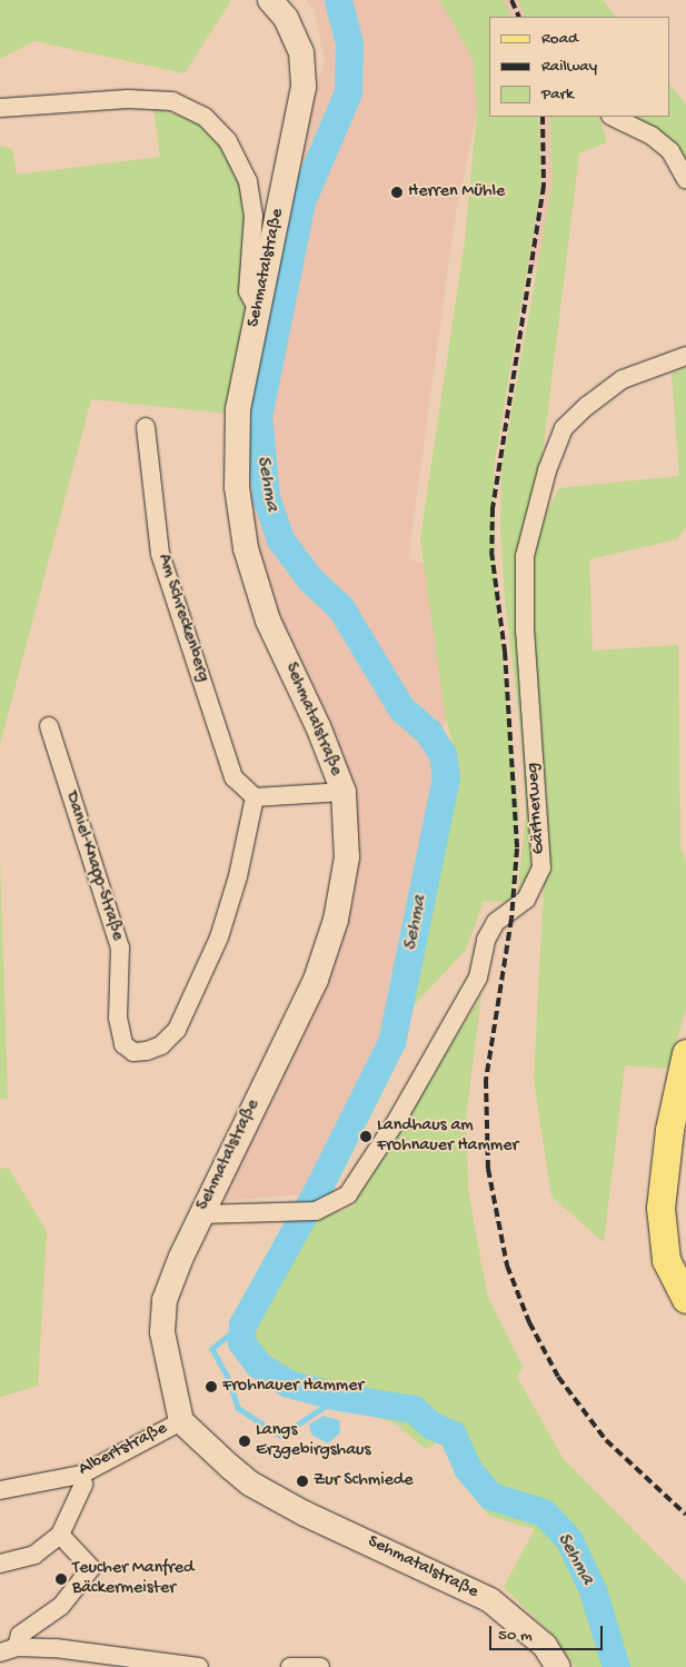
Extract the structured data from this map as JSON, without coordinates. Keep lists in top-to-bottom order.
{
  "streets": {
    "main road": ["Sehmatalstraße"],
    "street": [
      "Am Schreckenberg",
      "Gärtnerweg",
      "Daniel-Knapp-Straße",
      "Albertstraße"
    ]
  },
  "crossings": [
    ["Sehmatalstraße", "Gärtnerweg"],
    ["Sehmatalstraße", "Albertstraße"],
    ["Am Schreckenberg", "Daniel-Knapp-Straße"]
  ],
  "water": ["Sehma"],
  "places": [
    "Herren Mühle",
    "Landhaus am Frohnauer Hammer",
    "Frohnauer Hammer",
    "Langs Erzgebirgshaus",
    "Zur Schmiede",
    "Teucher Manfred Bäckermeister"
  ],
  "legend": ["Road", "Railway", "Park"],
  "scale_bar": "50 m"
}
